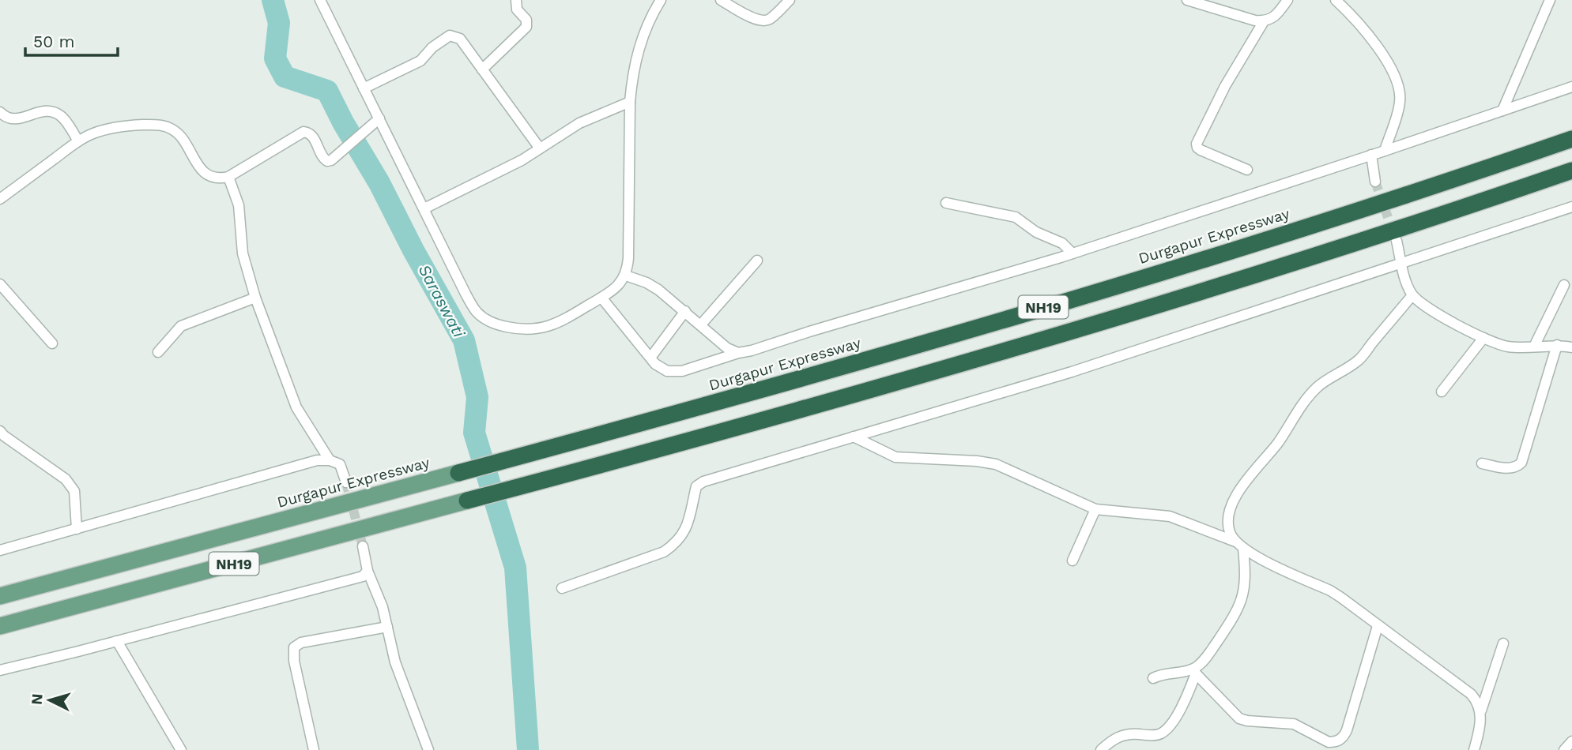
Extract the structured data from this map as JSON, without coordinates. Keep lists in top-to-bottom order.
{
  "streets": {
    "highway": ["Durgapur Expressway", "NH19"]
  },
  "water": ["Saraswati"],
  "scale_bar": "50 m",
  "north": "left"
}
